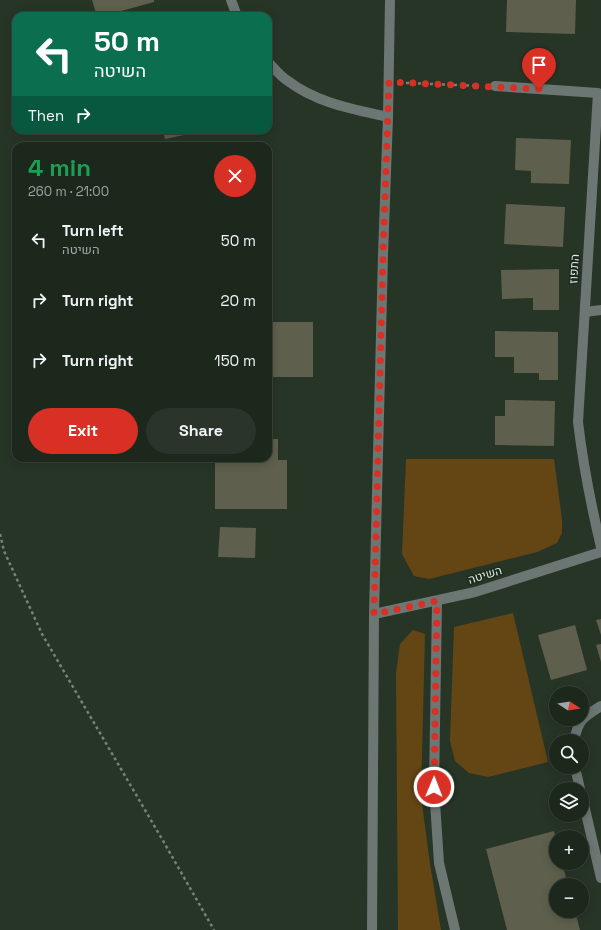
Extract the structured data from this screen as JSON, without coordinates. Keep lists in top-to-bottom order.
{
  "streets": {
    "street": ["התפוז", "השיטה"]
  },
  "north": "right",
  "page": {
    "turn": ["50 m", "השיטה"],
    "then": "Then",
    "heading": ["4 min", "260 m · 21:00"],
    "list": [
      {
        "name": "Turn left",
        "note": "השיטה",
        "value": "50 m"
      },
      {
        "name": "Turn right",
        "value": "20 m"
      },
      {
        "name": "Turn right",
        "value": "150 m"
      }
    ],
    "buttons": ["Exit", "Share"],
    "map_buttons": ["+", "−"]
  }
}
